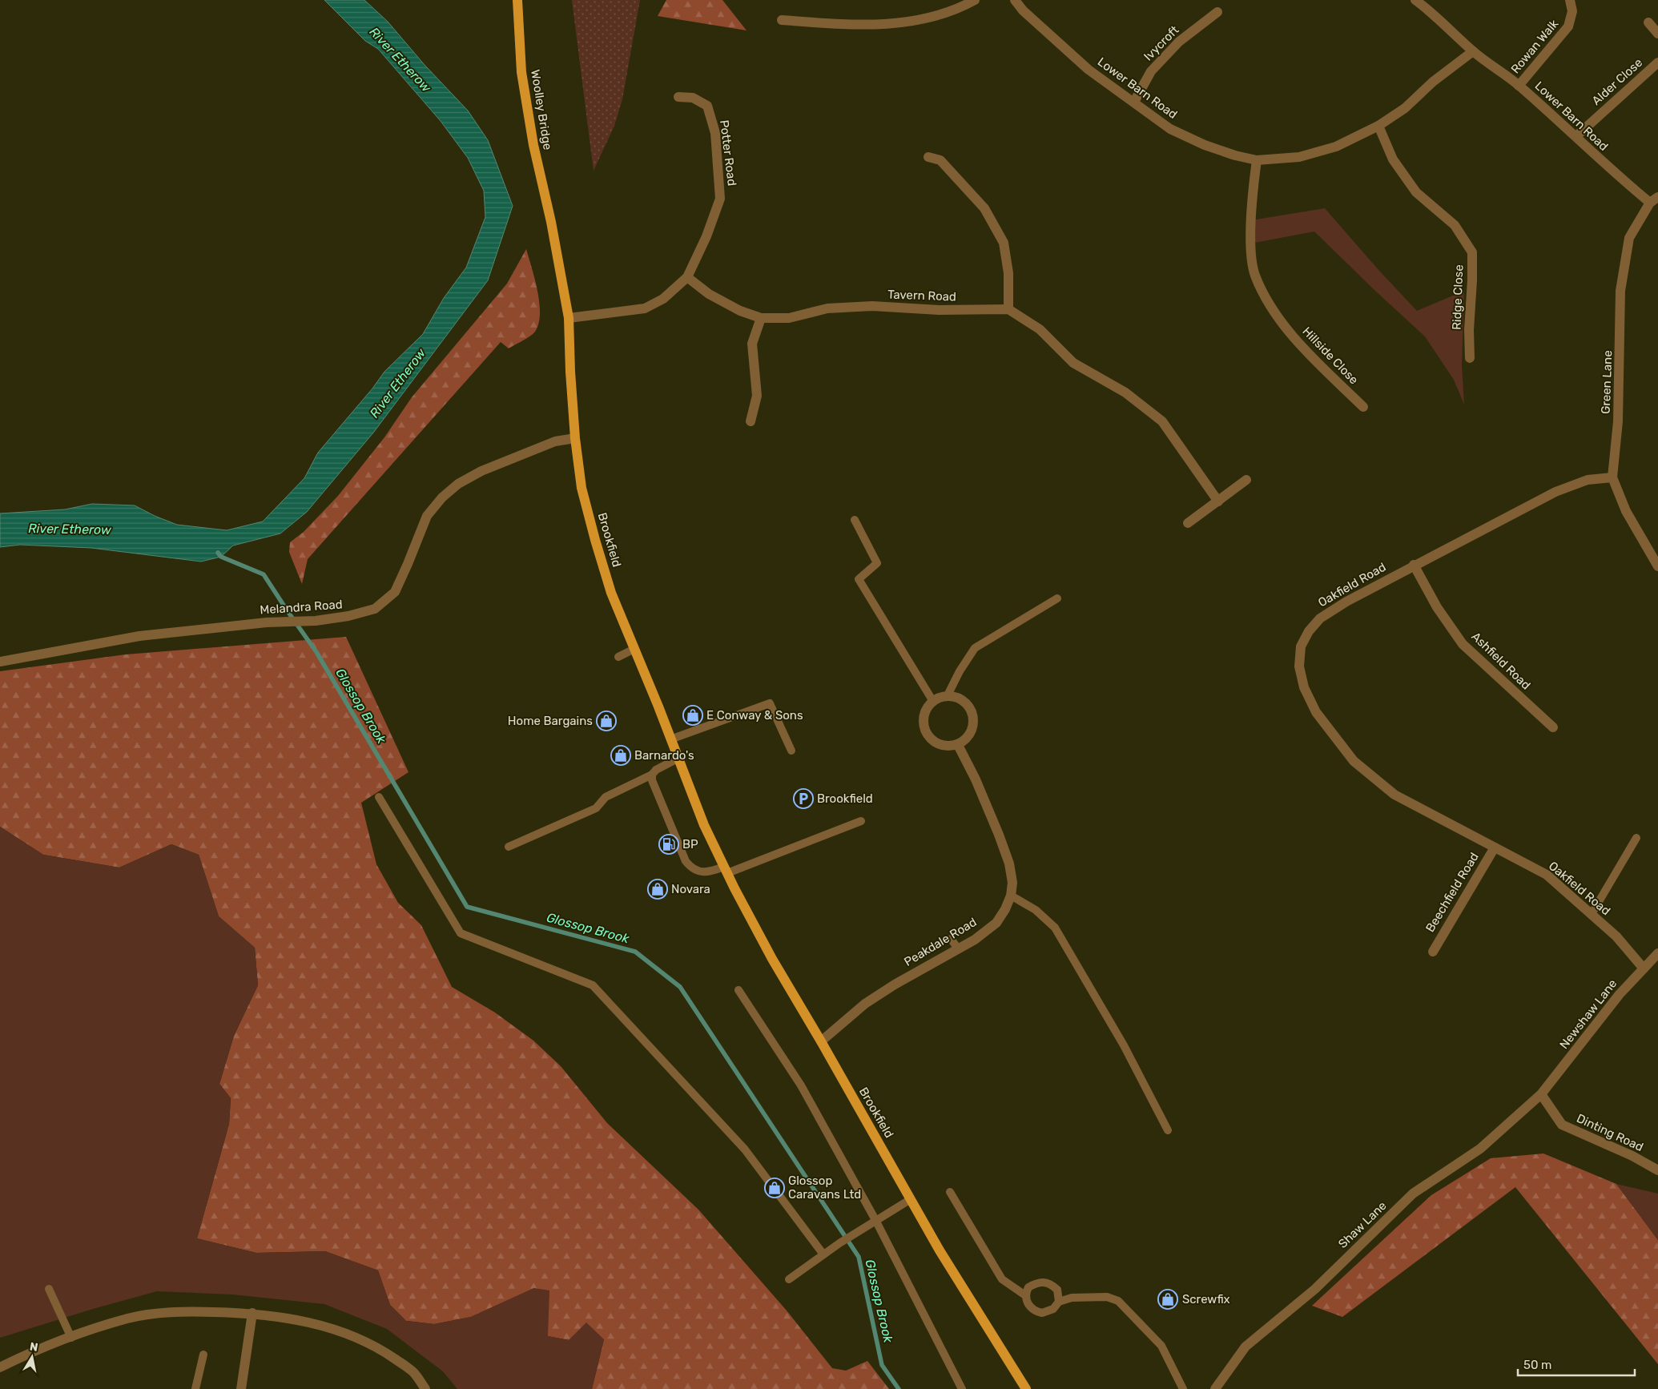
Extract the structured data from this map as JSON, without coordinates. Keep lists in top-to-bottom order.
{
  "streets": {
    "main road": ["Woolley Bridge", "Brookfield"],
    "street": [
      "Ivycroft",
      "Rowan Walk",
      "Alder Close",
      "Lower Barn Road",
      "Potter Road",
      "Tavern Road",
      "Ridge Close",
      "Hillside Close",
      "Green Lane",
      "Oakfield Road",
      "Melandra Road",
      "Ashfield Road",
      "Beechfield Road",
      "Peakdale Road",
      "Newshaw Lane",
      "Dinting Road",
      "Shaw Lane"
    ]
  },
  "crossings": [
    ["Ivycroft", "Lower Barn Road"],
    ["Rowan Walk", "Lower Barn Road"],
    ["Alder Close", "Lower Barn Road"],
    ["Lower Barn Road", "Ridge Close"],
    ["Lower Barn Road", "Hillside Close"],
    ["Lower Barn Road", "Green Lane"],
    ["Woolley Bridge", "Brookfield"],
    ["Potter Road", "Tavern Road"],
    ["Green Lane", "Oakfield Road"],
    ["Brookfield", "Melandra Road"],
    ["Brookfield", "Peakdale Road"],
    ["Oakfield Road", "Ashfield Road"],
    ["Oakfield Road", "Beechfield Road"],
    ["Oakfield Road", "Newshaw Lane"],
    ["Newshaw Lane", "Dinting Road"],
    ["Newshaw Lane", "Shaw Lane"],
    ["Dinting Road", "Shaw Lane"]
  ],
  "water": ["River Etherow", "Glossop Brook"],
  "places": {
    "shop": [
      "E Conway & Sons",
      "Home Bargains",
      "Barnardo's",
      "Novara",
      "Glossop Caravans Ltd",
      "Screwfix"
    ],
    "parking": ["Brookfield"],
    "fuel station": ["BP"]
  },
  "scale_bar": "50 m",
  "north": "top"
}
